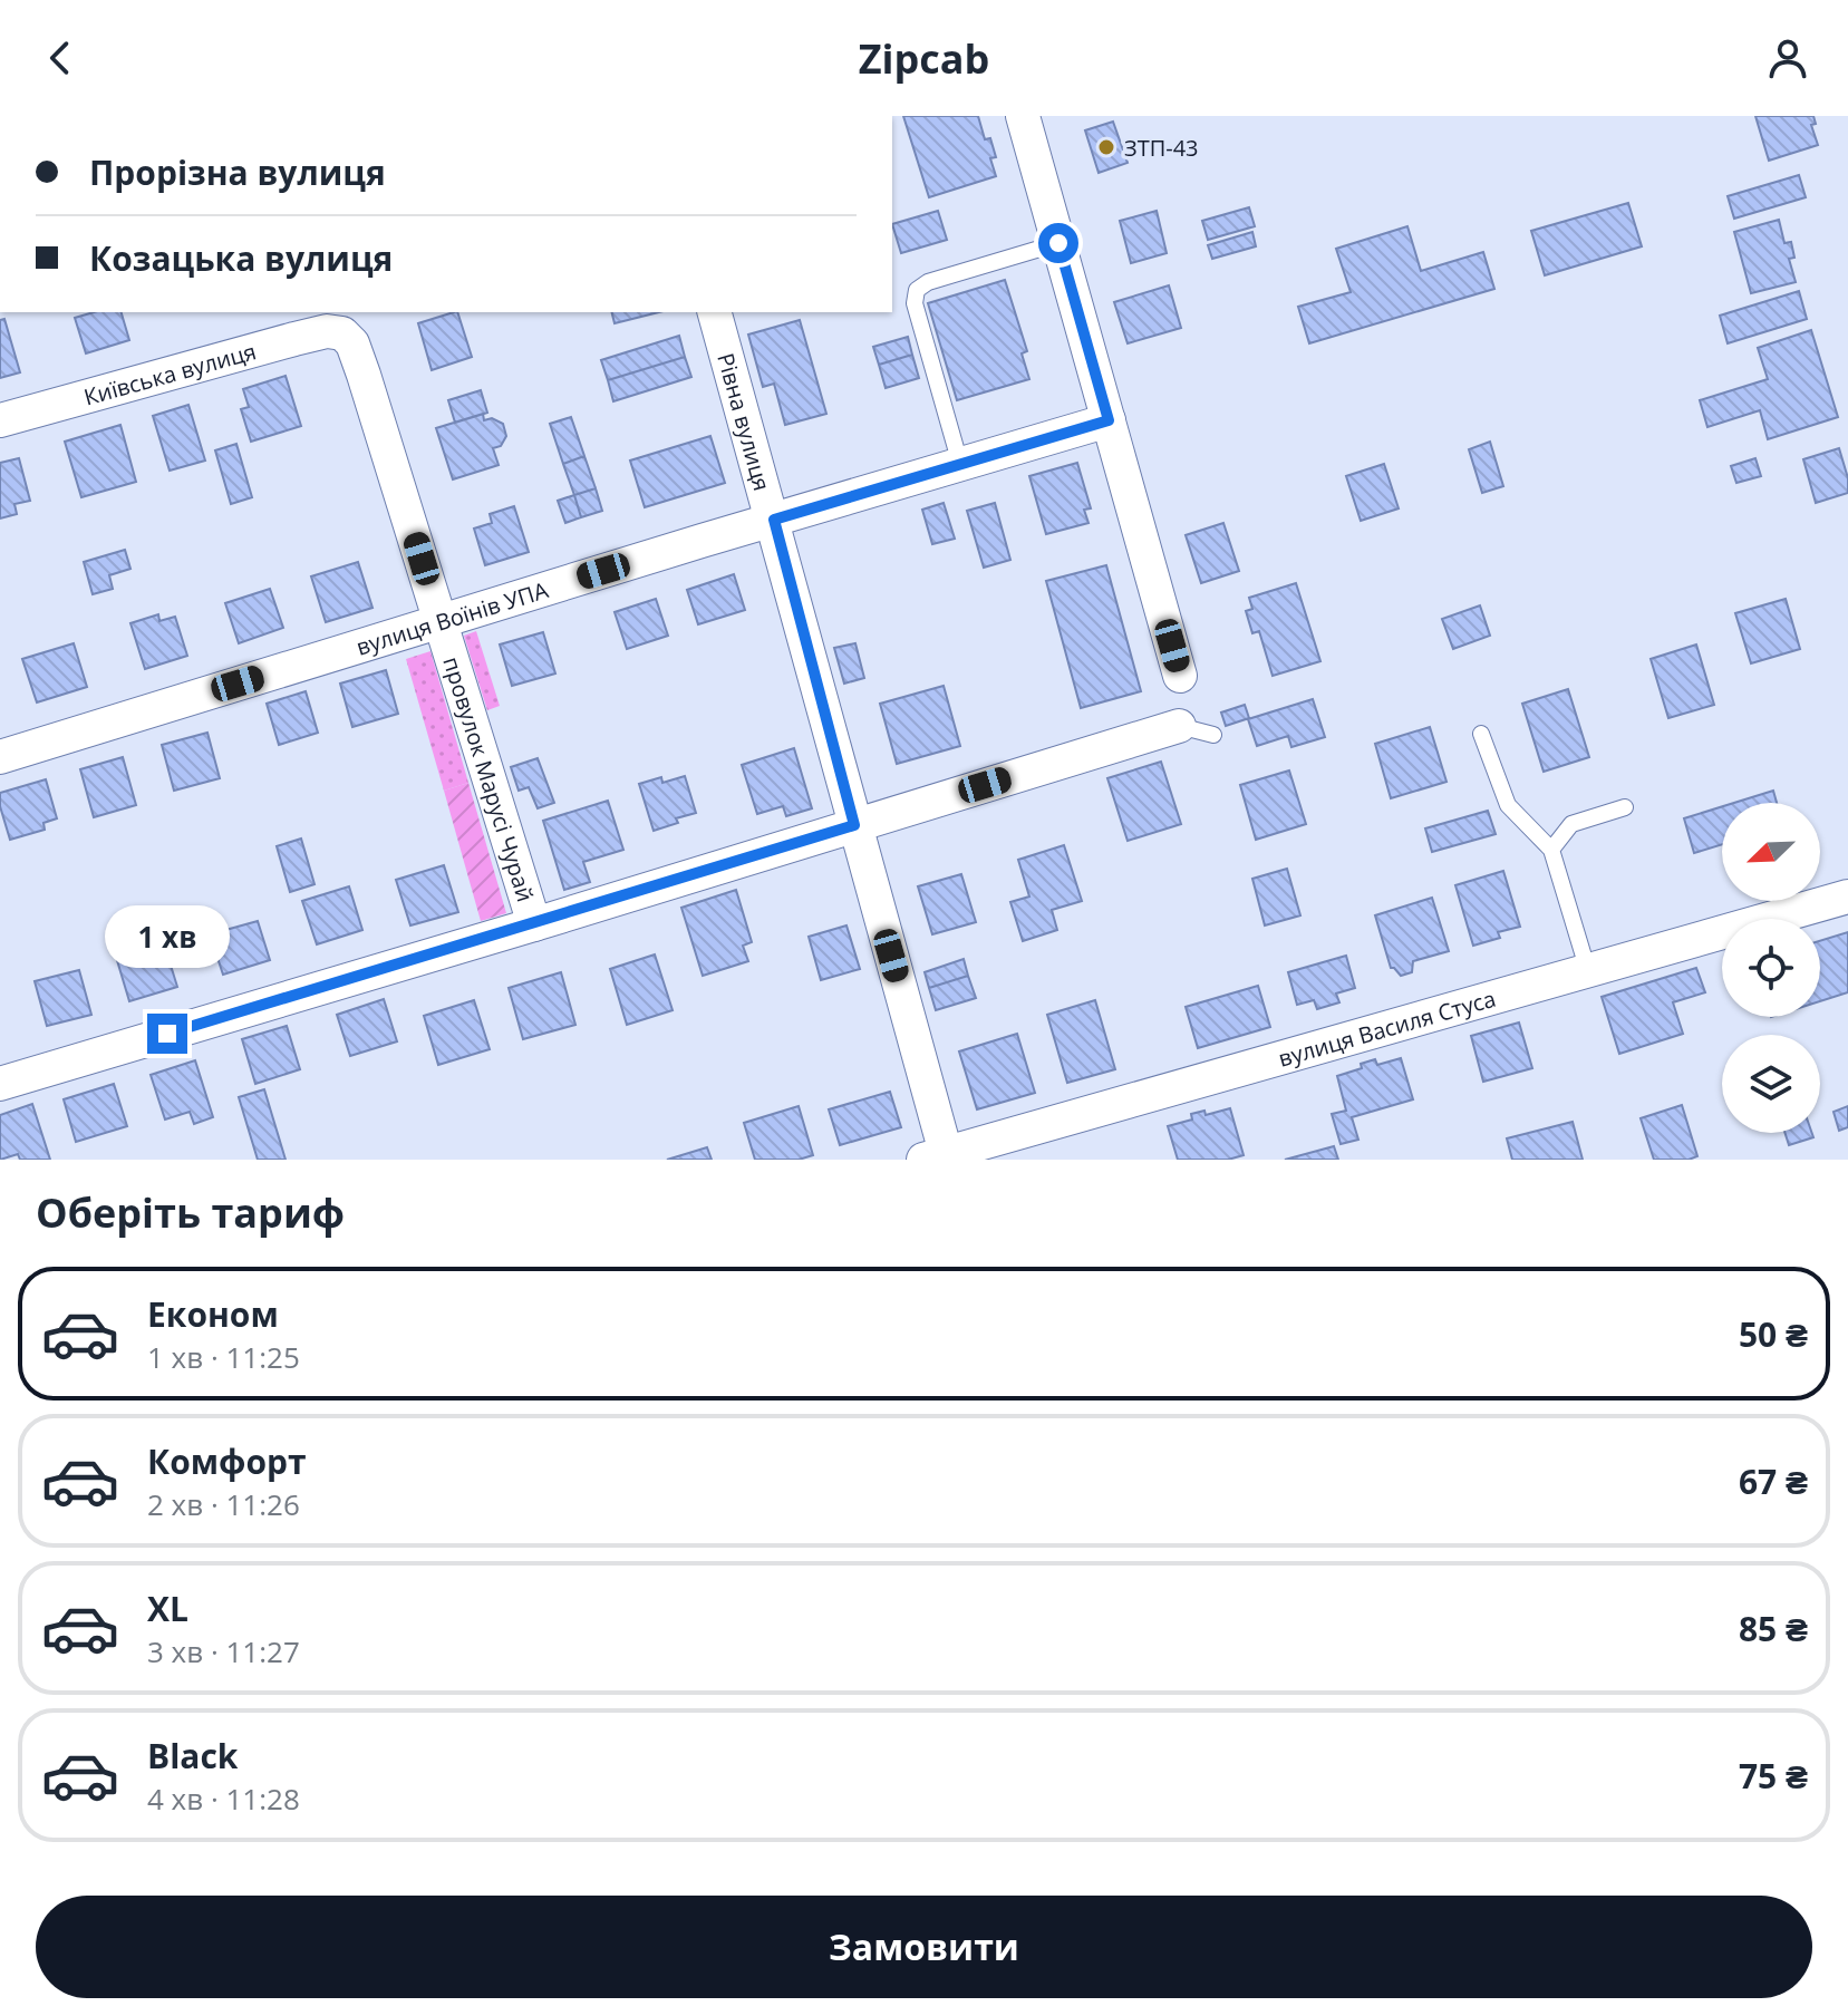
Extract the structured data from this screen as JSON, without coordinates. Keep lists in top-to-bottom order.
{
  "streets": {
    "street": [
      "Київська вулиця",
      "Рівна вулиця",
      "вулиця Воїнів УПА",
      "провулок Марусі Чурай",
      "вулиця Василя Стуса"
    ]
  },
  "crossings": [
    ["Київська вулиця", "провулок Марусі Чурай"],
    ["Рівна вулиця", "вулиця Воїнів УПА"],
    ["Рівна вулиця", "вулиця Василя Стуса"],
    ["вулиця Воїнів УПА", "провулок Марусі Чурай"]
  ],
  "places": ["ЗТП-43"],
  "north": "bottom left",
  "page": {
    "header": "Zipcab",
    "banner": ["Прорізна вулиця", "Козацька вулиця"],
    "bubble": "1 хв",
    "heading": "Оберіть тариф",
    "list": [
      {
        "name": "Економ",
        "note": "1 хв · 11:25",
        "value": "50 ₴"
      },
      {
        "name": "Комфорт",
        "note": "2 хв · 11:26",
        "value": "67 ₴"
      },
      {
        "name": "XL",
        "note": "3 хв · 11:27",
        "value": "85 ₴"
      },
      {
        "name": "Black",
        "note": "4 хв · 11:28",
        "value": "75 ₴"
      }
    ],
    "buttons": "Замовити"
  }
}
